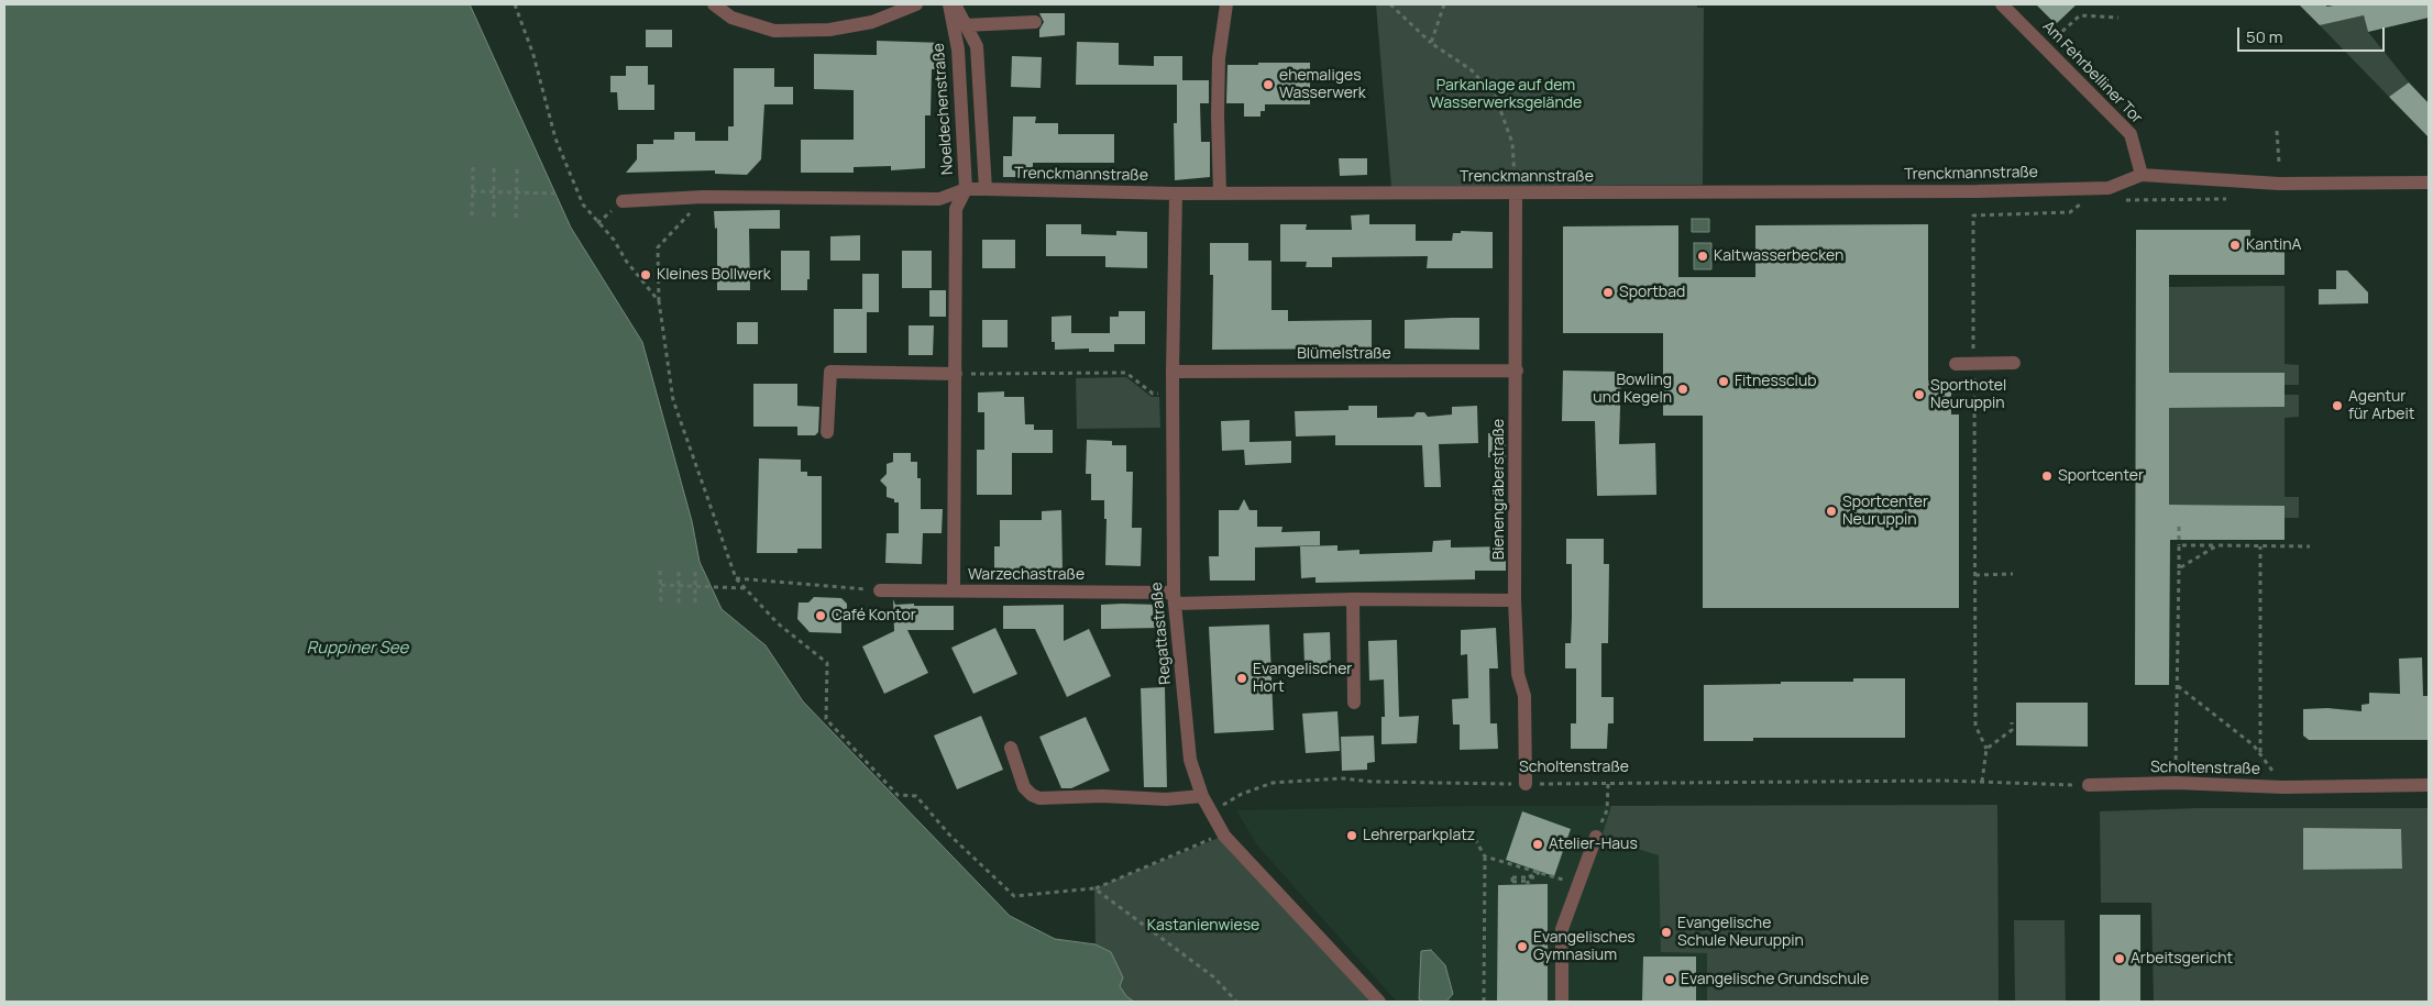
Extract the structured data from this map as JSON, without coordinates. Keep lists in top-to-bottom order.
{
  "streets": {
    "street": [
      "Am Fehrbelliner Tor",
      "Noeldechenstraße",
      "Trenckmannstraße",
      "Blümelstraße",
      "Bienengräberstraße",
      "Warzechastraße",
      "Regattastraße",
      "Scholtenstraße"
    ]
  },
  "crossings": [
    ["Am Fehrbelliner Tor", "Trenckmannstraße"],
    ["Noeldechenstraße", "Trenckmannstraße"],
    ["Noeldechenstraße", "Warzechastraße"],
    ["Trenckmannstraße", "Bienengräberstraße"],
    ["Trenckmannstraße", "Regattastraße"],
    ["Blümelstraße", "Bienengräberstraße"],
    ["Blümelstraße", "Regattastraße"],
    ["Bienengräberstraße", "Warzechastraße"],
    ["Bienengräberstraße", "Scholtenstraße"],
    ["Warzechastraße", "Regattastraße"],
    ["Regattastraße", "Scholtenstraße"]
  ],
  "water": ["Ruppiner See"],
  "parks": ["Parkanlage auf dem Wasserwerksgelände", "Kastanienwiese"],
  "places": [
    "ehemaliges Wasserwerk",
    "KantinA",
    "Kaltwasserbecken",
    "Kleines Bollwerk",
    "Sportbad",
    "Fitnessclub",
    "Bowling und Kegeln",
    "Sporthotel Neuruppin",
    "Agentur für Arbeit",
    "Sportcenter",
    "Sportcenter Neuruppin",
    "Café Kontor",
    "Evangelischer Hort",
    "Lehrerparkplatz",
    "Atelier-Haus",
    "Evangelische Schule Neuruppin",
    "Evangelisches Gymnasium",
    "Arbeitsgericht",
    "Evangelische Grundschule"
  ],
  "scale_bar": "50 m"
}
